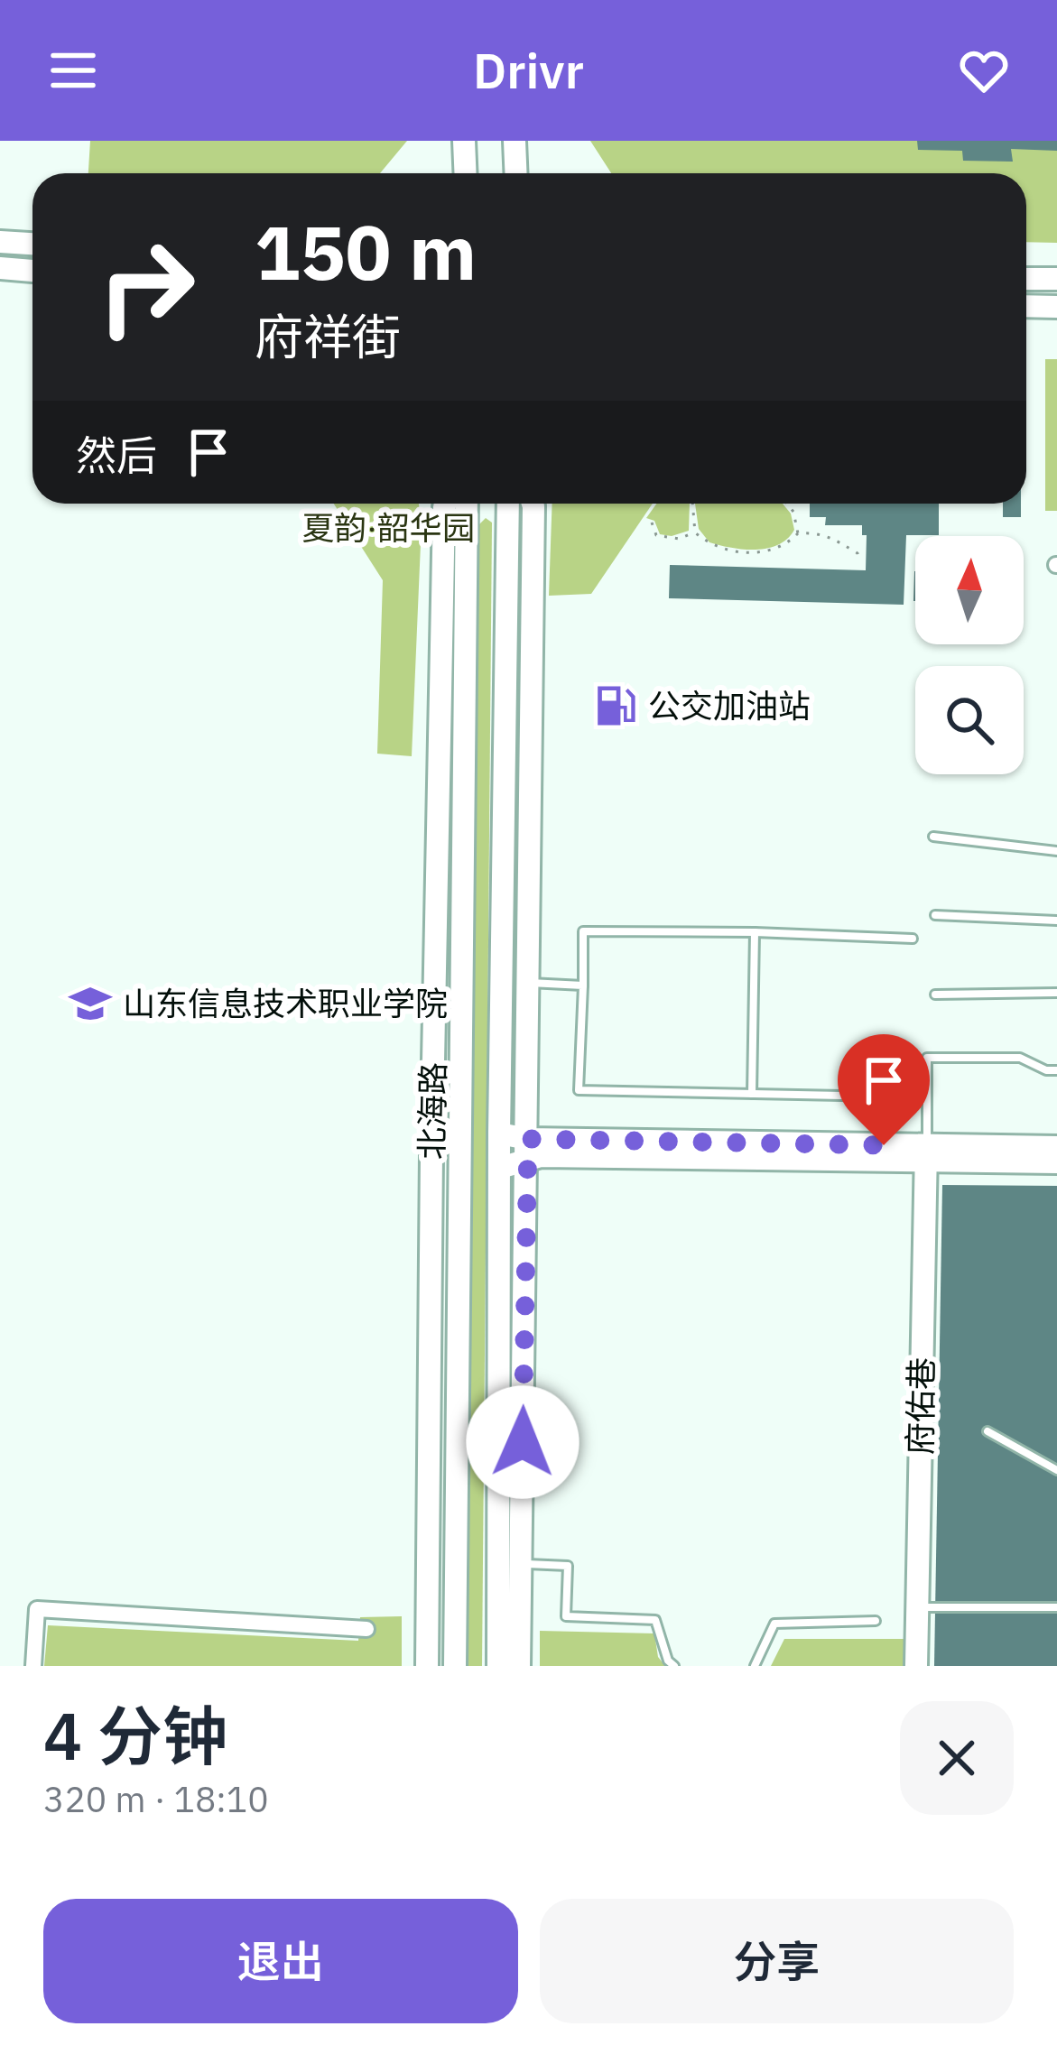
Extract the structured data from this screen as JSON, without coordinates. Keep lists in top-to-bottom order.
{
  "streets": {
    "street": ["北海路", "府佑巷"]
  },
  "parks": ["夏韵·韶华园"],
  "places": {
    "fuel station": ["公交加油站"],
    "school or university": ["山东信息技术职业学院"]
  },
  "north": "top",
  "page": {
    "header": "Drivr",
    "turn": ["150 m", "府祥街"],
    "then": "然后",
    "heading": ["4 分钟", "320 m · 18:10"],
    "buttons": ["退出", "分享"]
  }
}
